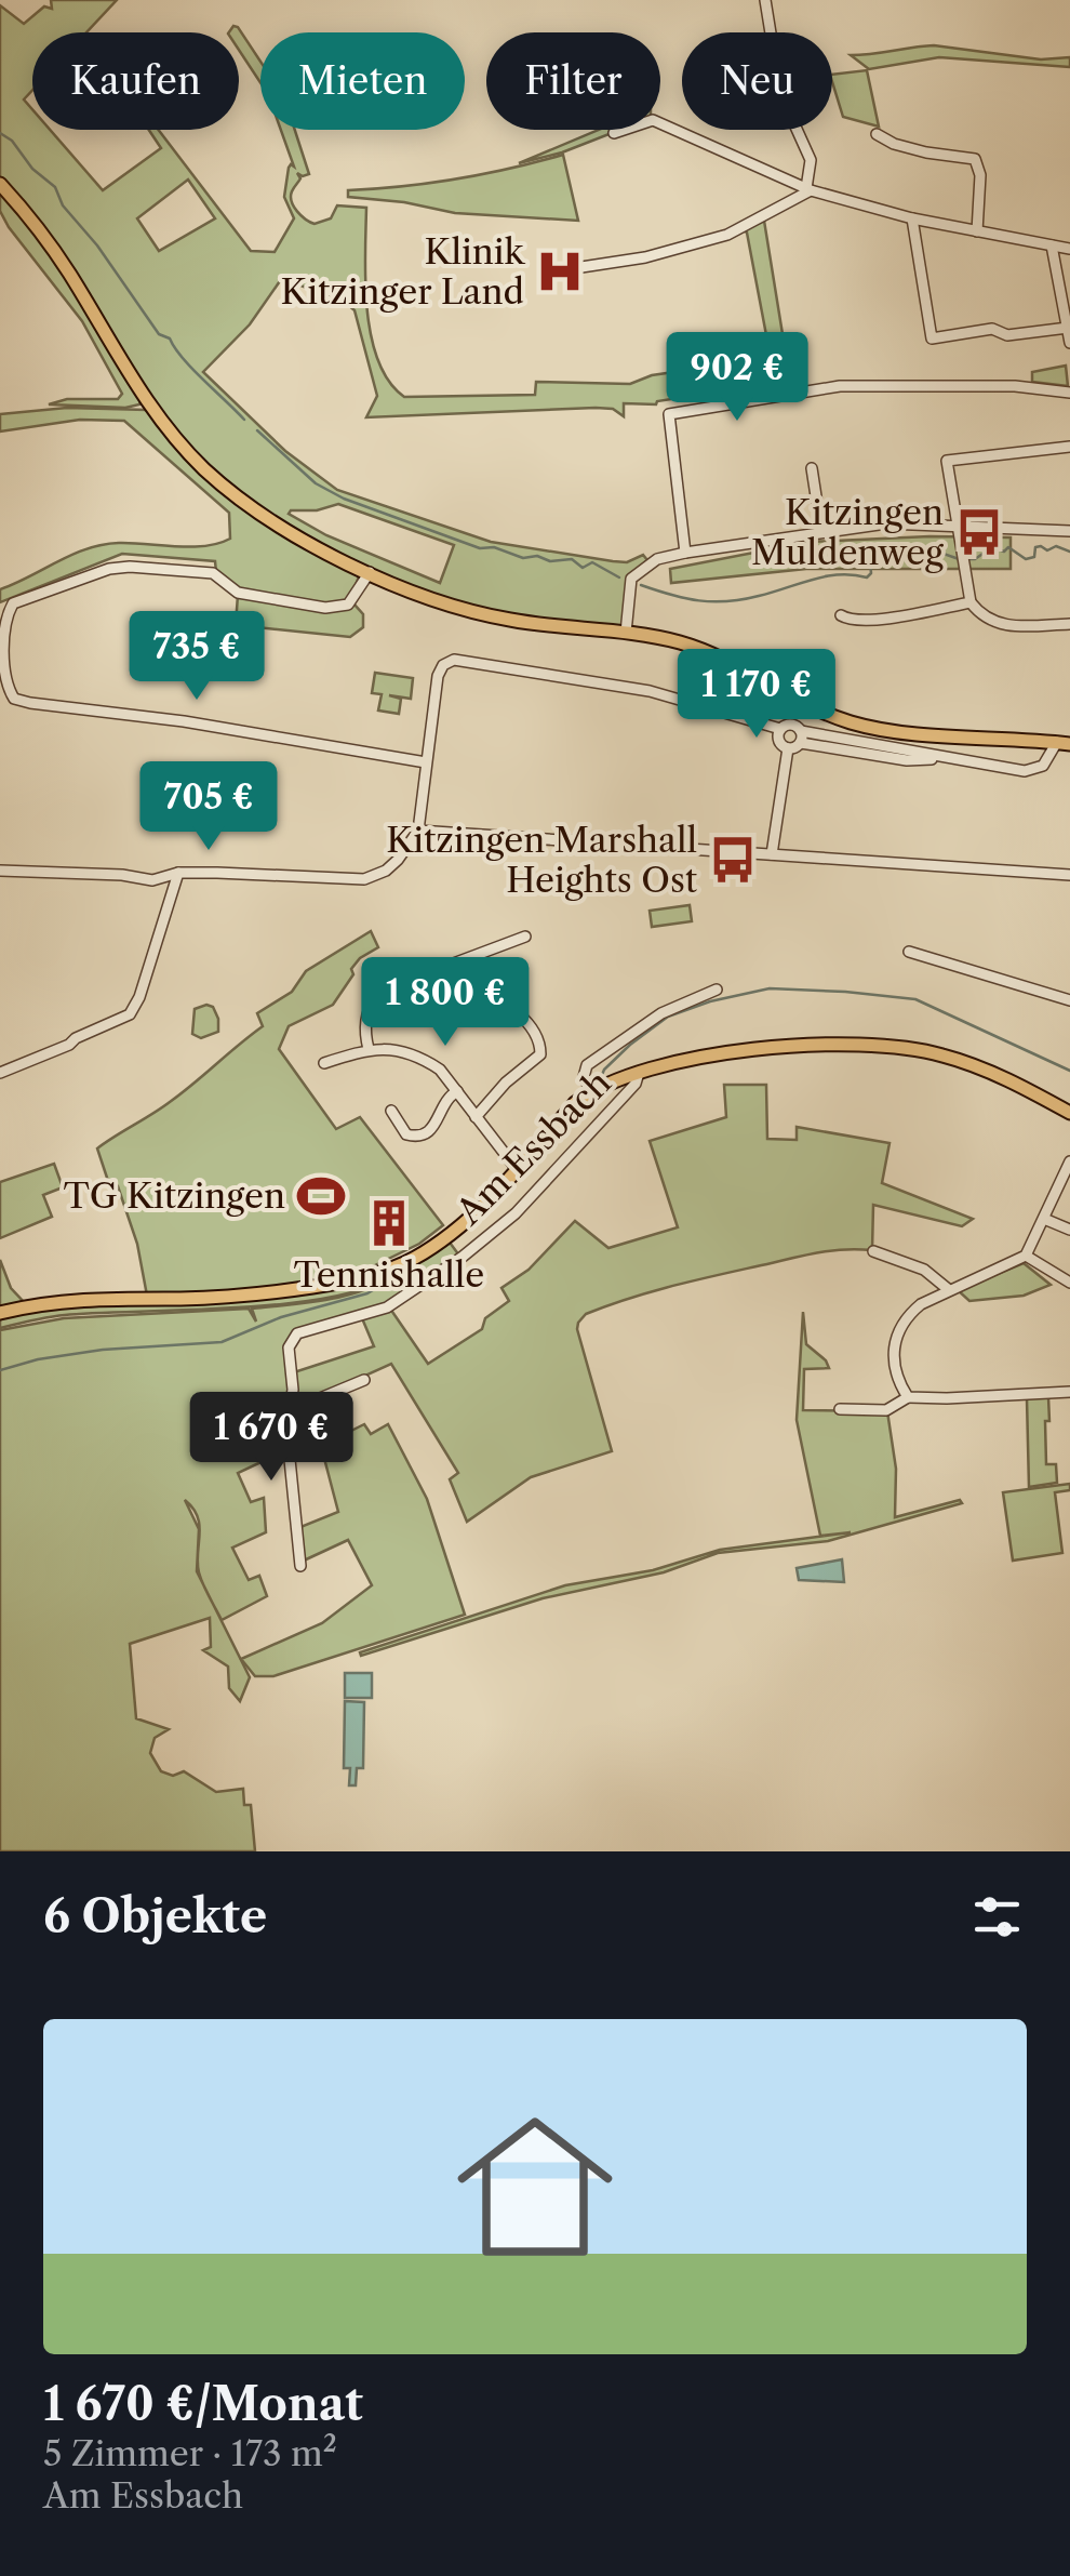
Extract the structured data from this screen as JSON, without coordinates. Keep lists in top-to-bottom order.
{
  "streets": {
    "street": ["Am Essbach"]
  },
  "places": {
    "hospital": ["Klinik Kitzinger Land"],
    "bus stop": ["Kitzingen Muldenweg", "Kitzingen Marshall Heights Ost"],
    "sports": ["TG Kitzingen"],
    "building": ["Tennishalle"]
  },
  "page": {
    "chip": [
      "Kaufen",
      "Mieten",
      "Filter",
      "Neu"
    ],
    "price": [
      "902 €",
      "735 €",
      "1 170 €",
      "705 €",
      "1 800 €",
      "1 670 €"
    ],
    "heading": "6 Objekte",
    "list": [
      {
        "name": "1 670 €/Monat",
        "note": "5 Zimmer · 173 m² · Am Essbach"
      }
    ]
  }
}
